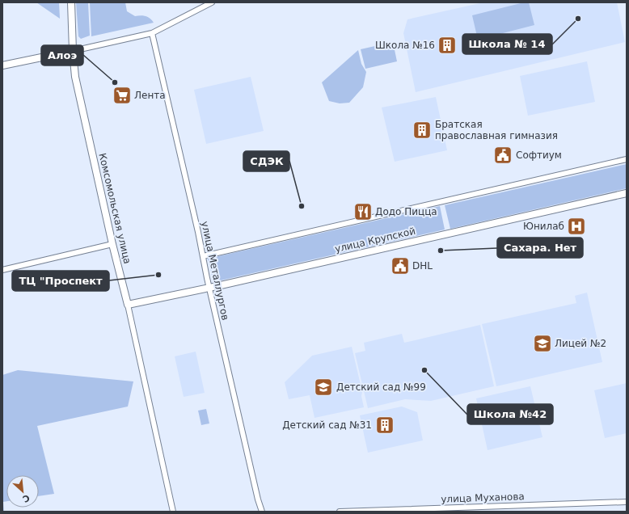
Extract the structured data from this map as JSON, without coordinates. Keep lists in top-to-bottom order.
{
  "streets": {
    "main road": ["Комсомольская улица", "улица Крупской"],
    "street": ["улица Металлургов", "улица Муханова"]
  },
  "crossings": [
    ["Комсомольская улица", "улица Крупской"],
    ["улица Крупской", "улица Металлургов"]
  ],
  "places": {
    "other": [
      "Школа № 14",
      "Алоэ",
      "СДЭК",
      "Сахара. Нет",
      "ТЦ \"Проспект",
      "Школа №42"
    ],
    "building": ["Школа №16", "Братская православная гимназия", "Детский сад №31"],
    "supermarket": ["Лента"],
    "public building": ["Софтиум", "DHL"],
    "restaurant": ["Додо Пицца"],
    "hospital": ["Юнилаб"],
    "school or university": ["Лицей №2", "Детский сад №99"]
  },
  "north": "bottom right"
}
